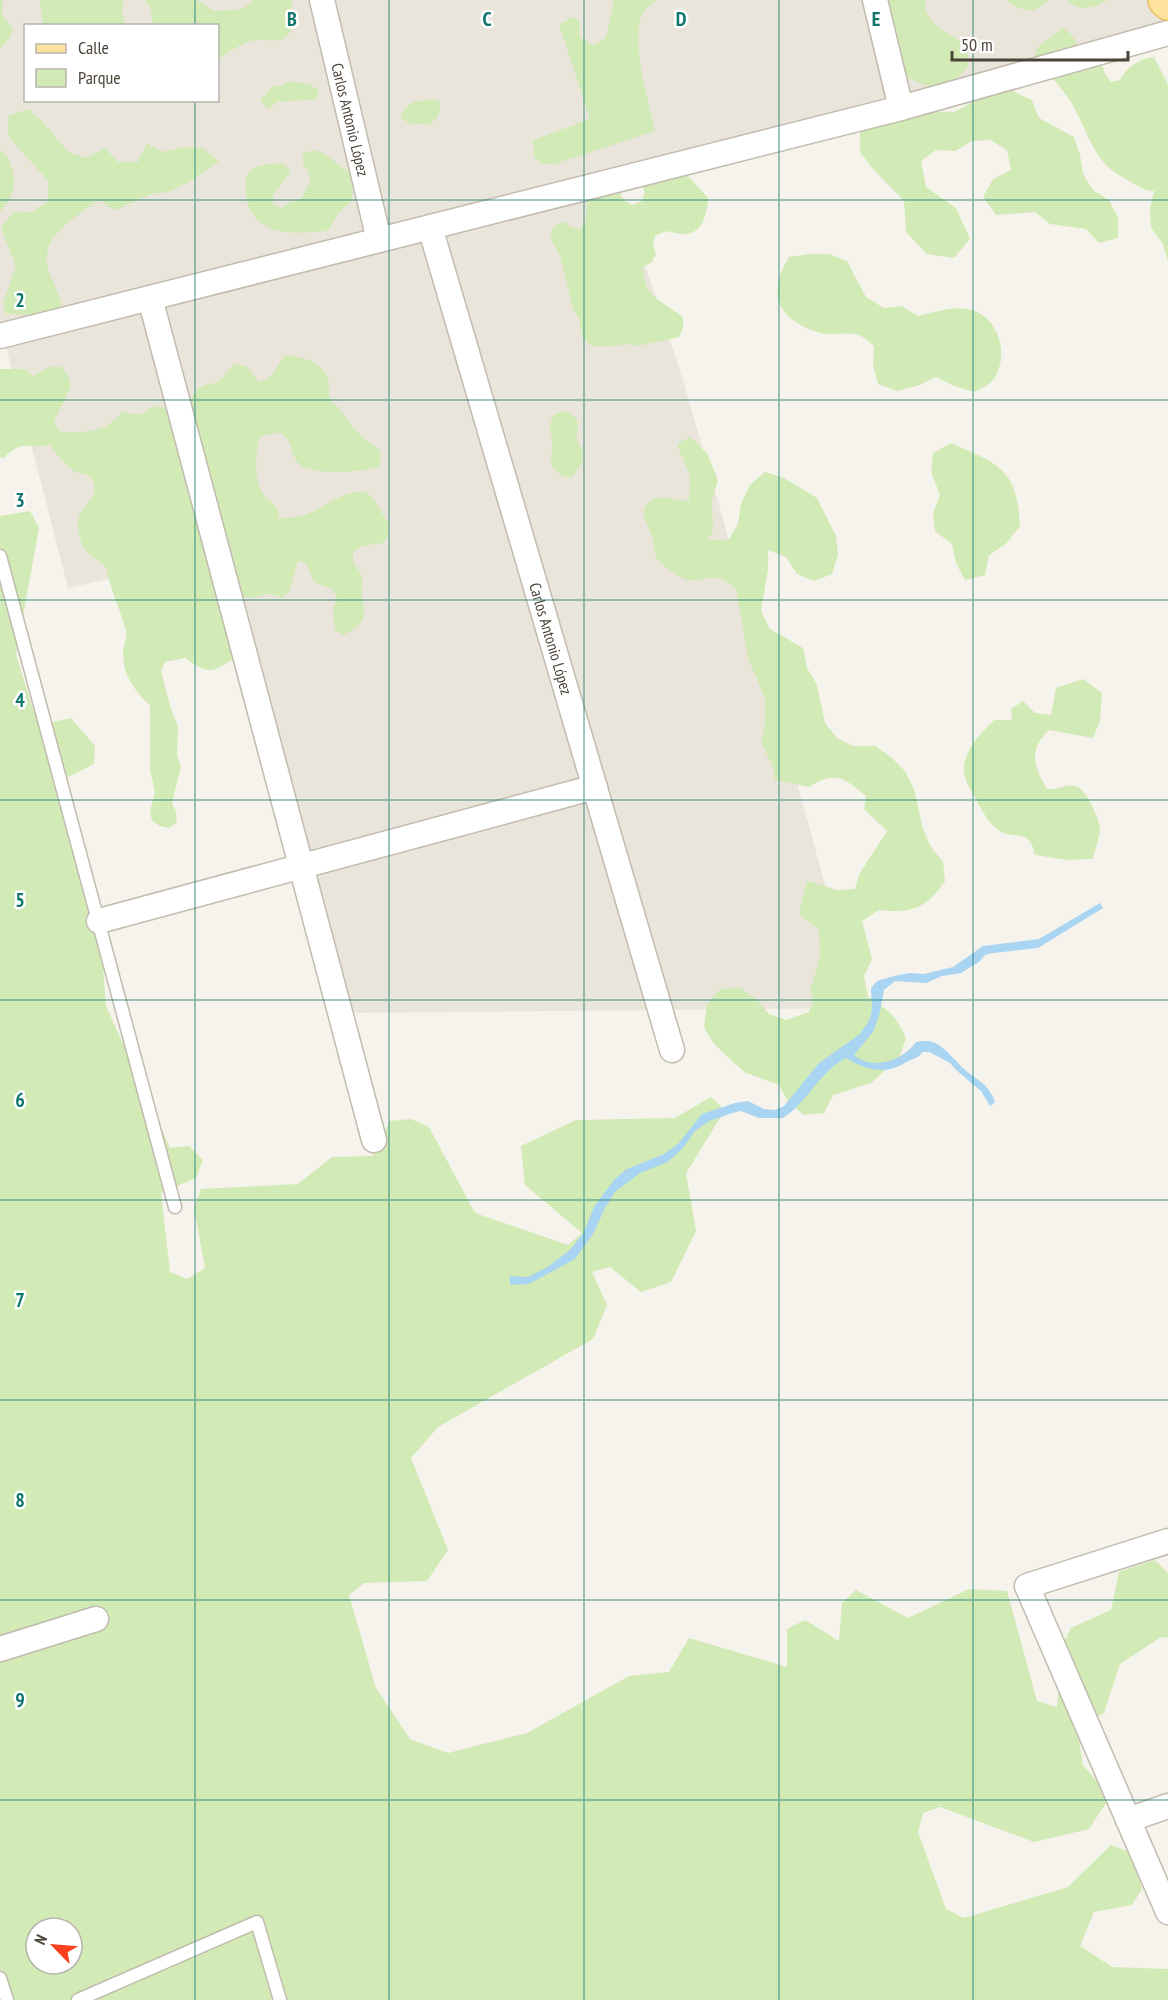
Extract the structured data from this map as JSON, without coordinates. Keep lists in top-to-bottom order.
{
  "streets": {
    "street": ["Carlos Antonio López"]
  },
  "legend": ["Calle", "Parque"],
  "scale_bar": "50 m",
  "north": "top left",
  "grid": {
    "columns": [
      "B",
      "C",
      "D",
      "E"
    ],
    "rows": [
      "2",
      "3",
      "4",
      "5",
      "6",
      "7",
      "8",
      "9"
    ]
  }
}
